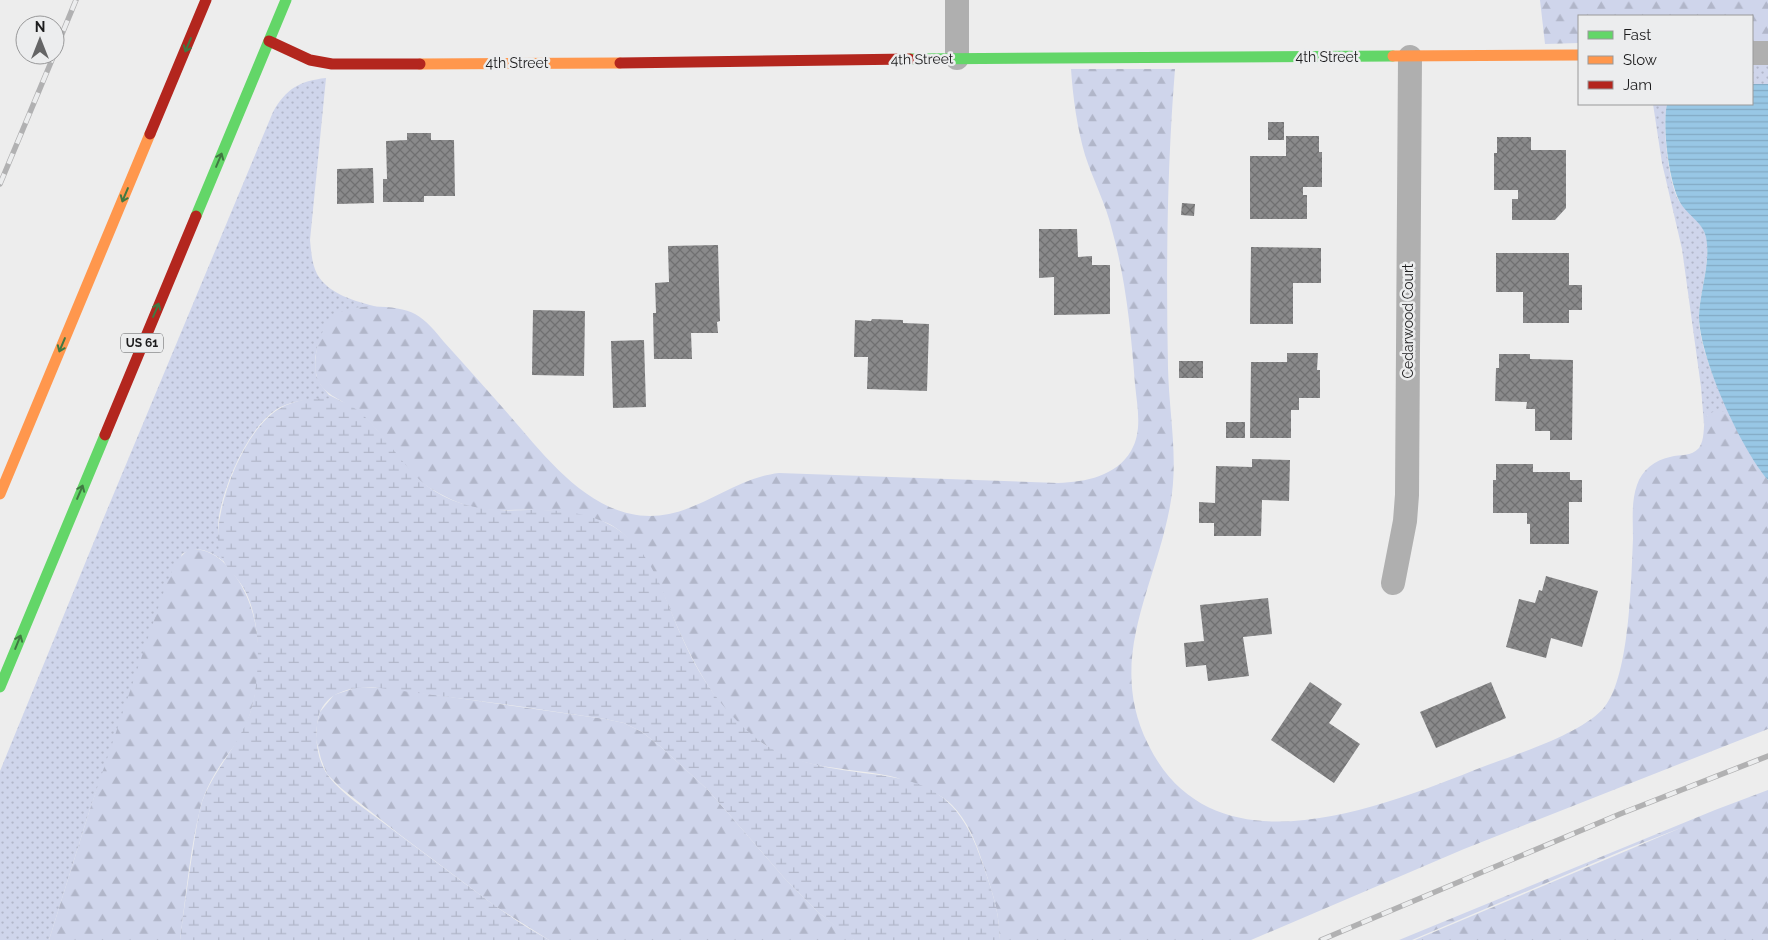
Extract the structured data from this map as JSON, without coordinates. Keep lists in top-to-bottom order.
{
  "streets": {
    "street": ["4th Street", "Cedarwood Court", "US 61"]
  },
  "crossings": [
    ["4th Street", "Cedarwood Court"],
    ["4th Street", "US 61"]
  ],
  "legend": ["Fast", "Slow", "Jam"],
  "north": "top"
}
